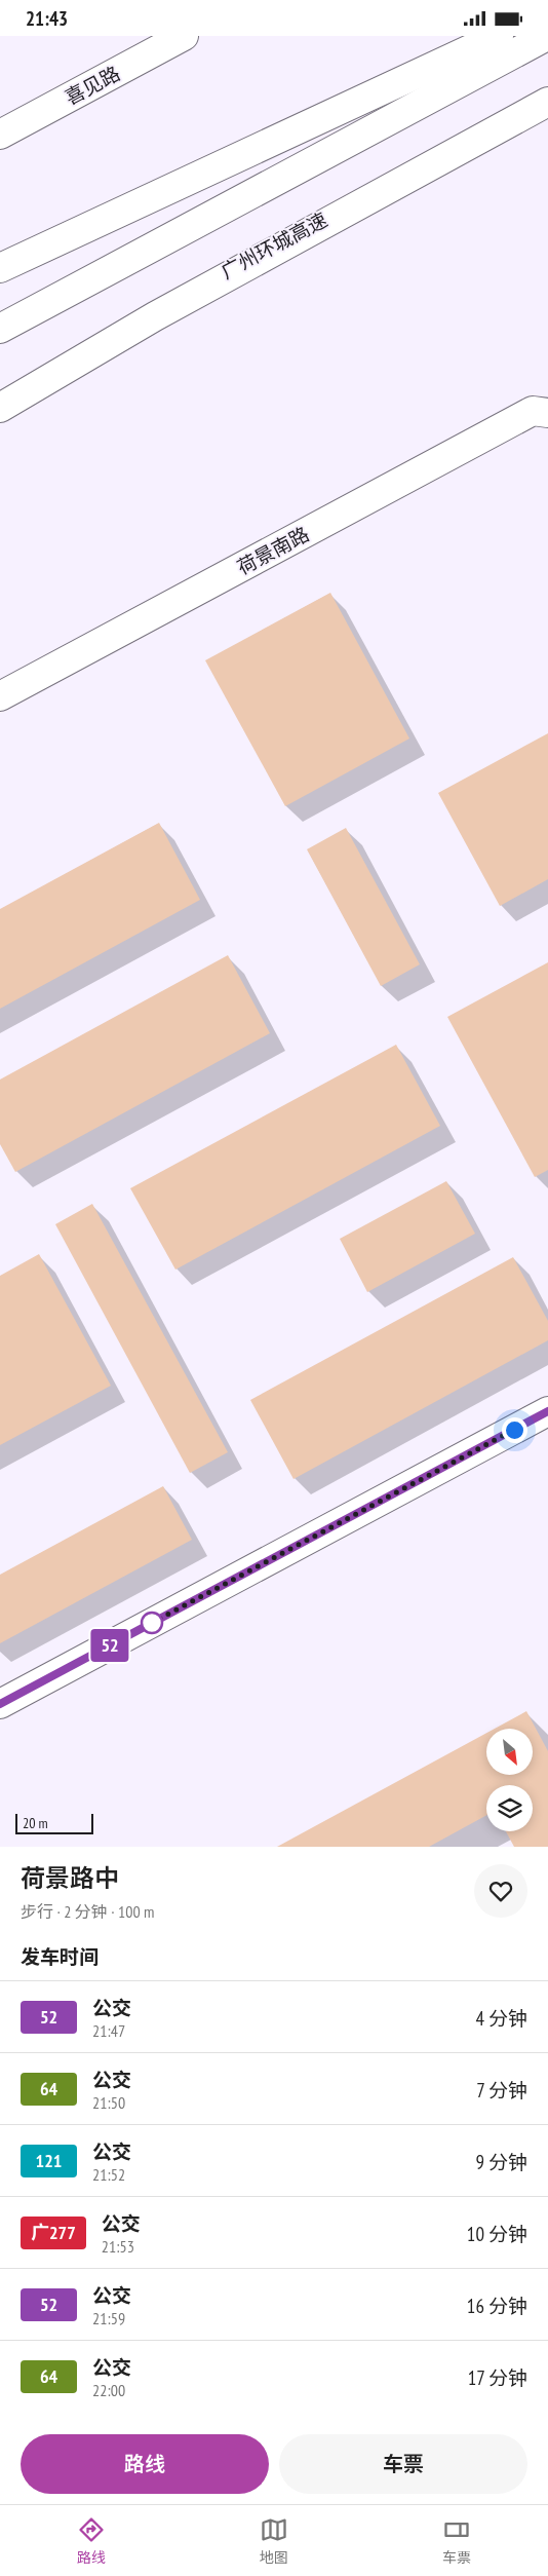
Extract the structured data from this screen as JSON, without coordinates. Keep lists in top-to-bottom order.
{
  "streets": {
    "main road": ["喜见路", "广州环城高速", "荷景南路"]
  },
  "lines": ["bus line 52"],
  "scale_bar": "20 m",
  "north": "bottom right",
  "page": {
    "status": "21:43",
    "on_map": "52",
    "scale": "20 m",
    "heading": [
      ["荷景路中", "步行 · 2 分钟 · 100 m"],
      "发车时间"
    ],
    "list": [
      {
        "mark": "52",
        "name": "公交",
        "note": "21:47",
        "value": "4 分钟"
      },
      {
        "mark": "64",
        "name": "公交",
        "note": "21:50",
        "value": "7 分钟"
      },
      {
        "mark": "121",
        "name": "公交",
        "note": "21:52",
        "value": "9 分钟"
      },
      {
        "mark": "广277",
        "name": "公交",
        "note": "21:53",
        "value": "10 分钟"
      },
      {
        "mark": "52",
        "name": "公交",
        "note": "21:59",
        "value": "16 分钟"
      },
      {
        "mark": "64",
        "name": "公交",
        "note": "22:00",
        "value": "17 分钟"
      }
    ],
    "buttons": ["路线", "车票"],
    "tabs": ["路线", "地图", "车票"]
  }
}
